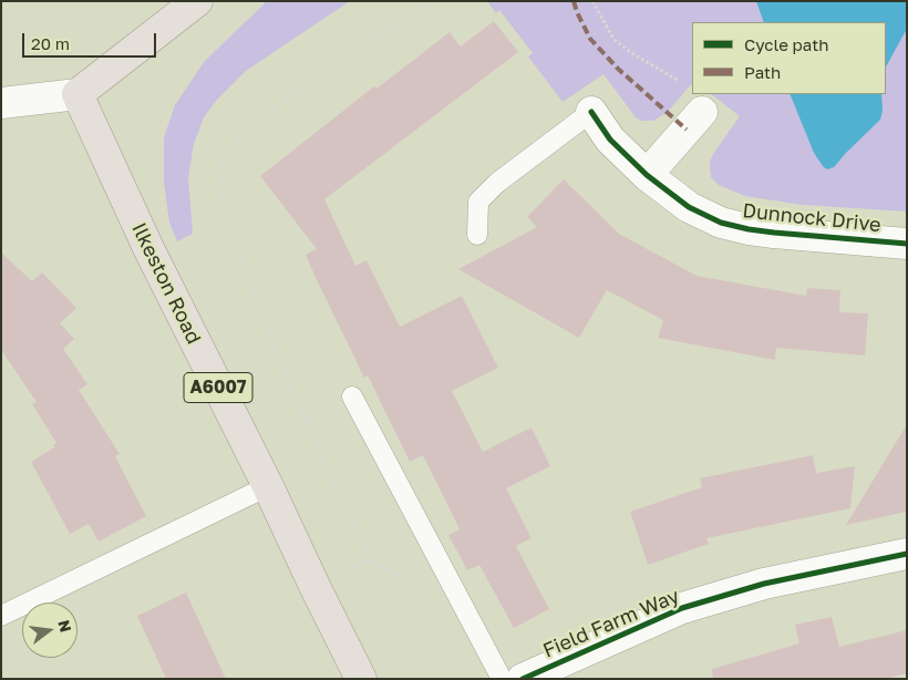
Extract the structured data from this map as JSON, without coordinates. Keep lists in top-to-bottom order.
{
  "streets": {
    "main road": ["Ilkeston Road", "A6007"],
    "street": ["Dunnock Drive", "Field Farm Way"]
  },
  "legend": ["Cycle path", "Path"],
  "scale_bar": "20 m",
  "north": "right"
}
